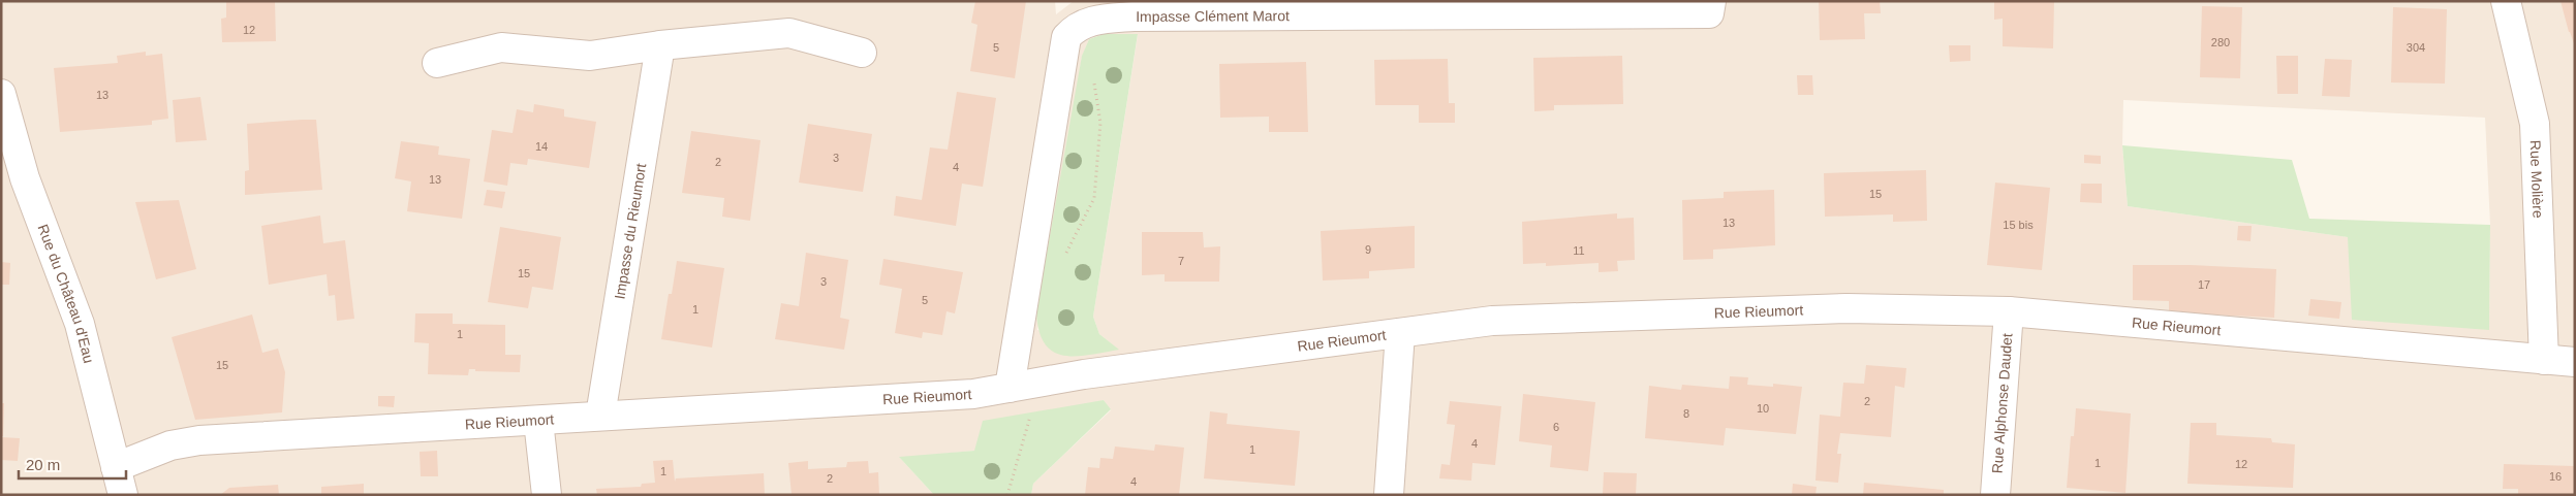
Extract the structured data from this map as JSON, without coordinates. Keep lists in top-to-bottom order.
{
  "streets": {
    "street": [
      "Impasse Clément Marot",
      "Rue Molière",
      "Impasse du Rieumort",
      "Rue du Château d'Eau",
      "Rue Rieumort",
      "Rue Alphonse Daudet"
    ]
  },
  "crossings": [
    ["Impasse Clément Marot", "Rue Rieumort"],
    ["Rue Molière", "Rue Rieumort"],
    ["Impasse du Rieumort", "Rue Rieumort"],
    ["Rue du Château d'Eau", "Rue Rieumort"],
    ["Rue Rieumort", "Rue Alphonse Daudet"]
  ],
  "house_numbers": [
    "12",
    "280",
    "5",
    "304",
    "13",
    "14",
    "3",
    "2",
    "4",
    "13",
    "15",
    "13",
    "15 bis",
    "9",
    "11",
    "7",
    "15",
    "3",
    "17",
    "5",
    "1",
    "1",
    "15",
    "2",
    "10",
    "8",
    "6",
    "4",
    "1",
    "1",
    "12",
    "1",
    "16",
    "2",
    "4"
  ],
  "scale_bar": "20 m"
}
